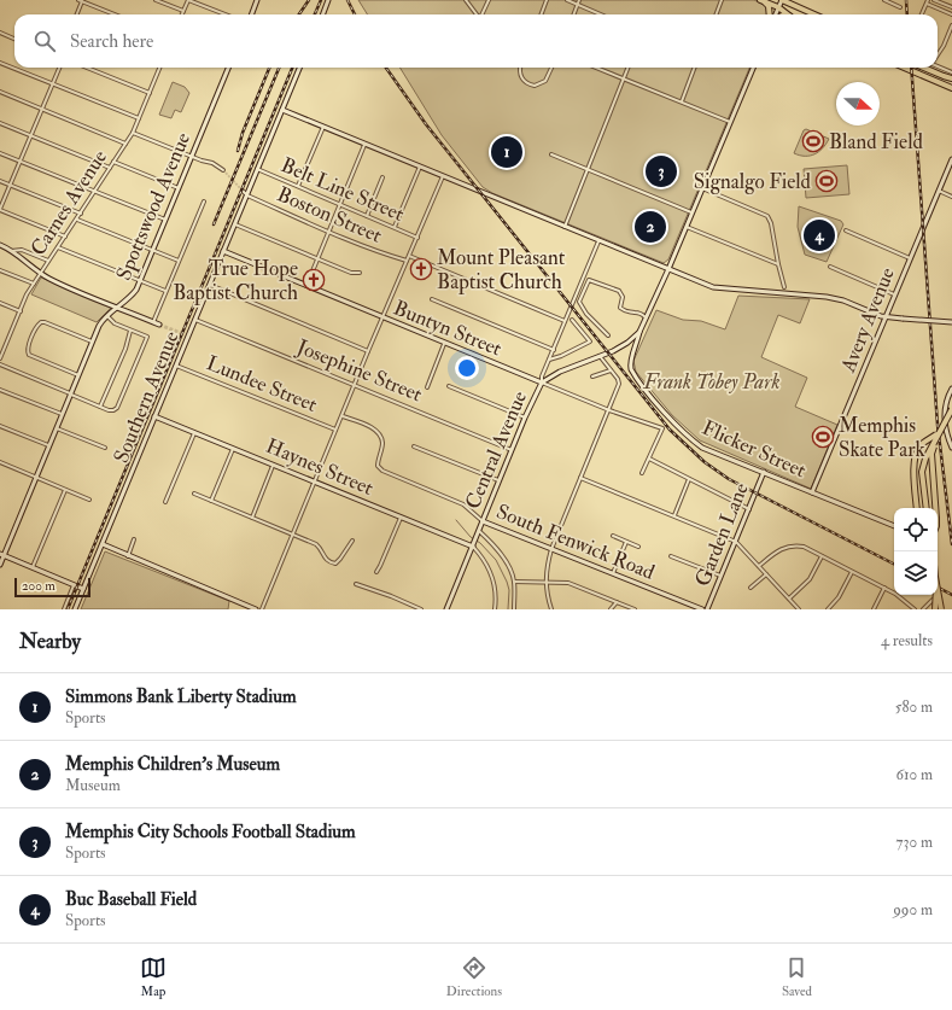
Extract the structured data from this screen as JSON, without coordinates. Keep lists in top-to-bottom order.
{
  "streets": {
    "street": [
      "Belt Line Street",
      "Carnes Avenue",
      "Spottswood Avenue",
      "Boston Street",
      "Avery Avenue",
      "Buntyn Street",
      "Josephine Street",
      "Lundee Street",
      "Southern Avenue",
      "Flicker Street",
      "Central Avenue",
      "Haynes Street",
      "Garden Lane",
      "South Fenwick Road"
    ]
  },
  "crossings": [
    ["Belt Line Street", "Southern Avenue"],
    ["Boston Street", "Southern Avenue"],
    ["Avery Avenue", "Flicker Street"],
    ["Buntyn Street", "Southern Avenue"],
    ["Buntyn Street", "Central Avenue"],
    ["Josephine Street", "Southern Avenue"],
    ["Josephine Street", "Central Avenue"],
    ["Lundee Street", "Southern Avenue"],
    ["Southern Avenue", "Haynes Street"],
    ["Flicker Street", "Central Avenue"],
    ["Flicker Street", "Garden Lane"],
    ["Central Avenue", "Haynes Street"],
    ["Central Avenue", "South Fenwick Road"]
  ],
  "parks": ["Frank Tobey Park"],
  "places": {
    "sports": ["Bland Field", "Signalgo Field", "Memphis Skate Park"],
    "church": ["Mount Pleasant Baptist Church", "True Hope Baptist Church"]
  },
  "scale_bar": "200 m",
  "north": "right",
  "page": {
    "search": "Search here",
    "pins": [
      "1",
      "3",
      "2",
      "4"
    ],
    "scale": "200 m",
    "heading": ["Nearby", "4 results"],
    "list": [
      {
        "mark": "1",
        "name": "Simmons Bank Liberty Stadium",
        "note": "Sports",
        "value": "580 m"
      },
      {
        "mark": "2",
        "name": "Memphis Children's Museum",
        "note": "Museum",
        "value": "610 m"
      },
      {
        "mark": "3",
        "name": "Memphis City Schools Football Stadium",
        "note": "Sports",
        "value": "730 m"
      },
      {
        "mark": "4",
        "name": "Buc Baseball Field",
        "note": "Sports",
        "value": "990 m"
      }
    ],
    "nav": ["Map", "Directions", "Saved"]
  }
}
